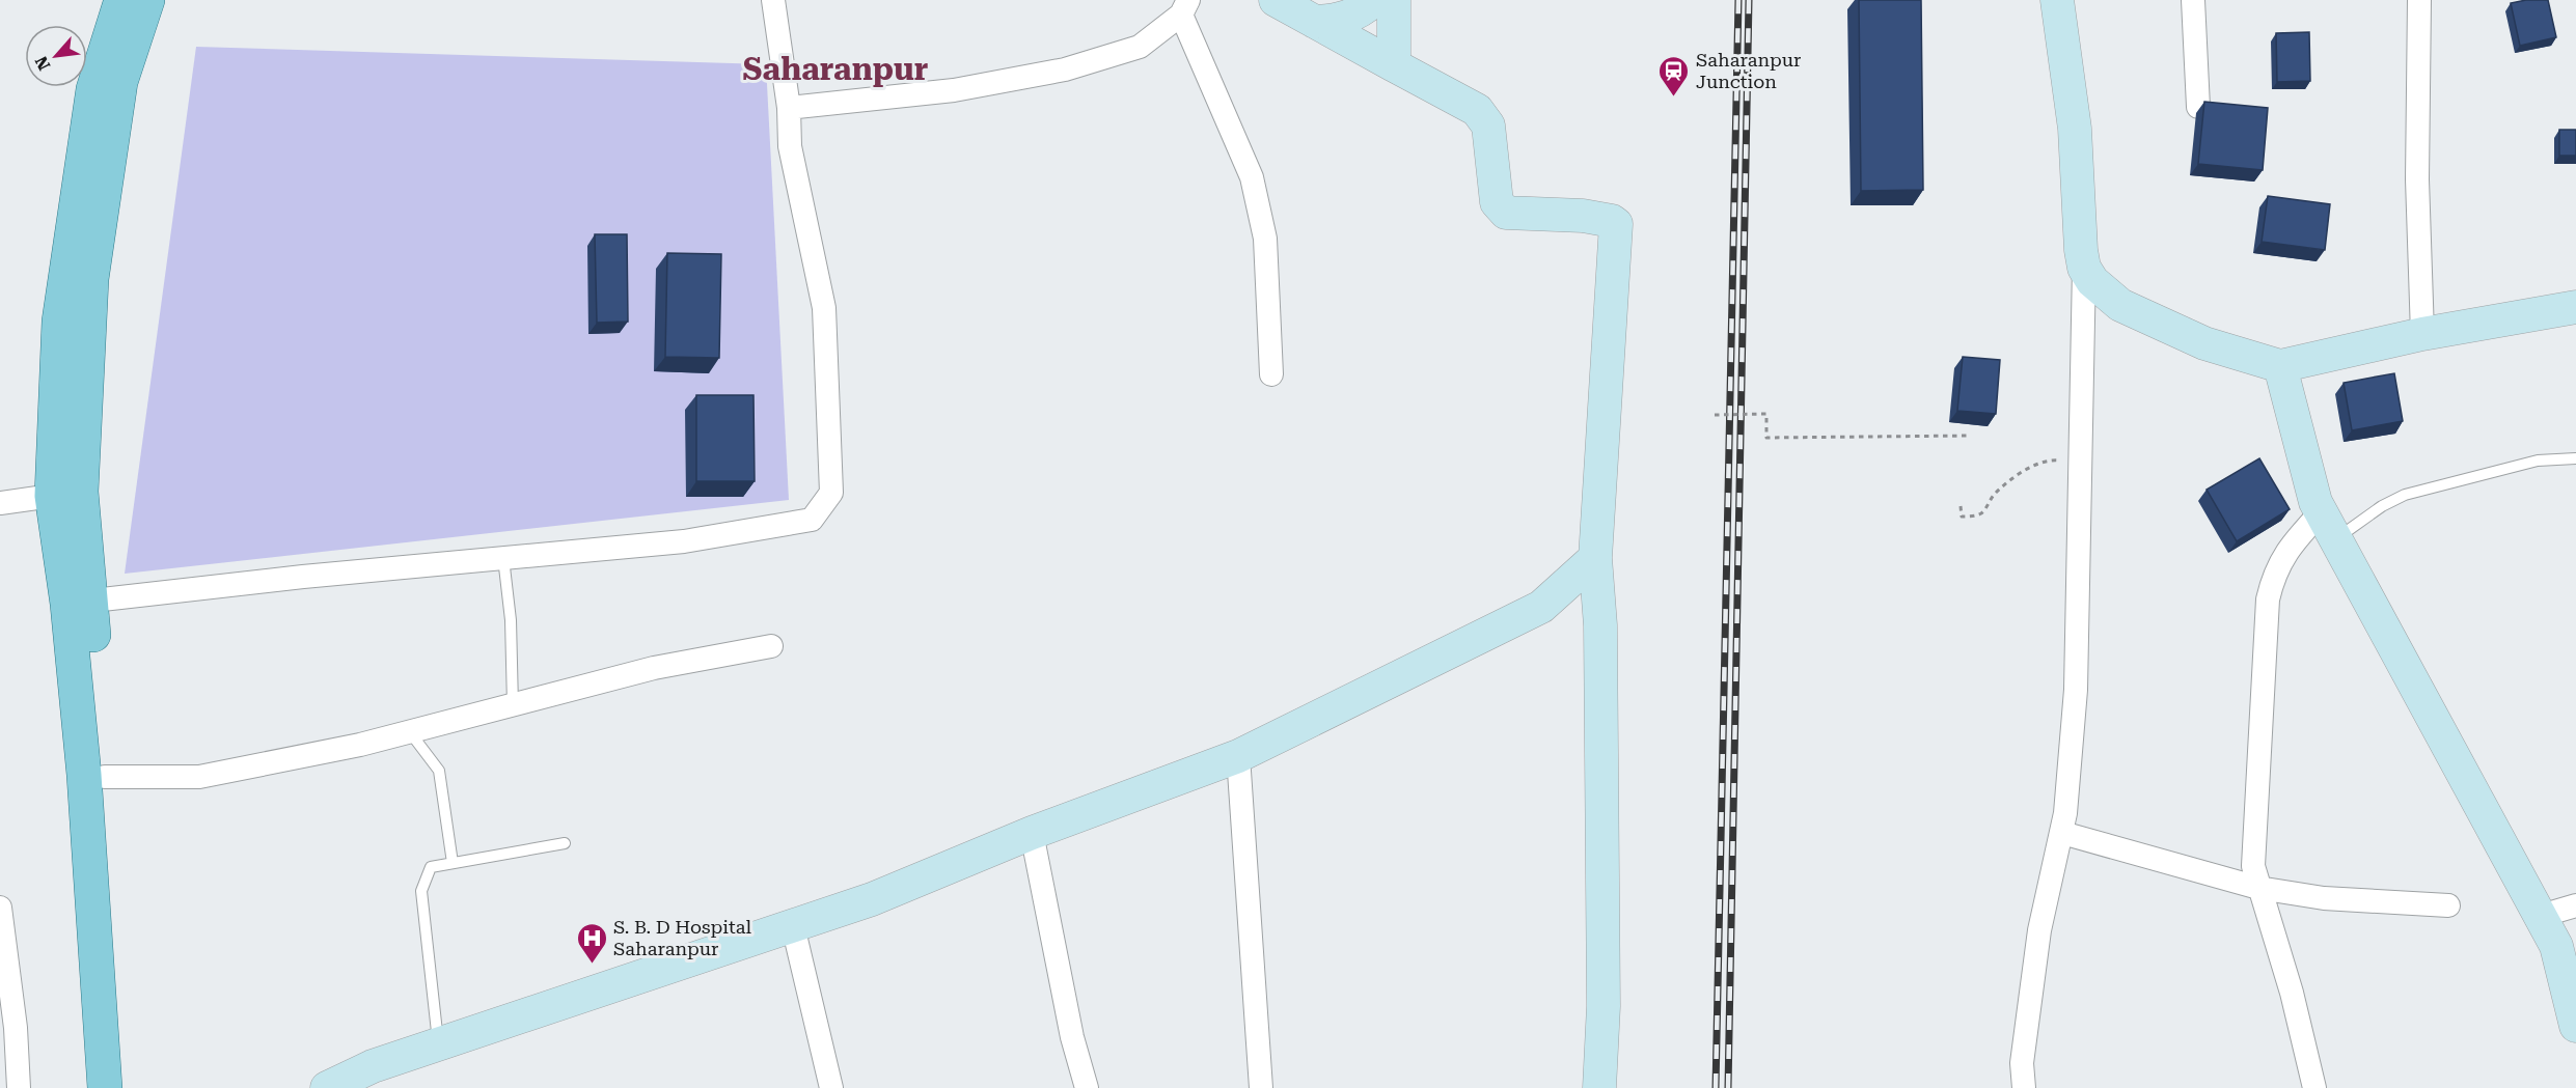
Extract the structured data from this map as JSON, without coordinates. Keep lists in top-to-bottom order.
{
  "districts": ["Saharanpur"],
  "places": {
    "station": ["Saharanpur Junction"],
    "hospital": ["S. B. D Hospital Saharanpur"]
  },
  "north": "bottom left"
}
